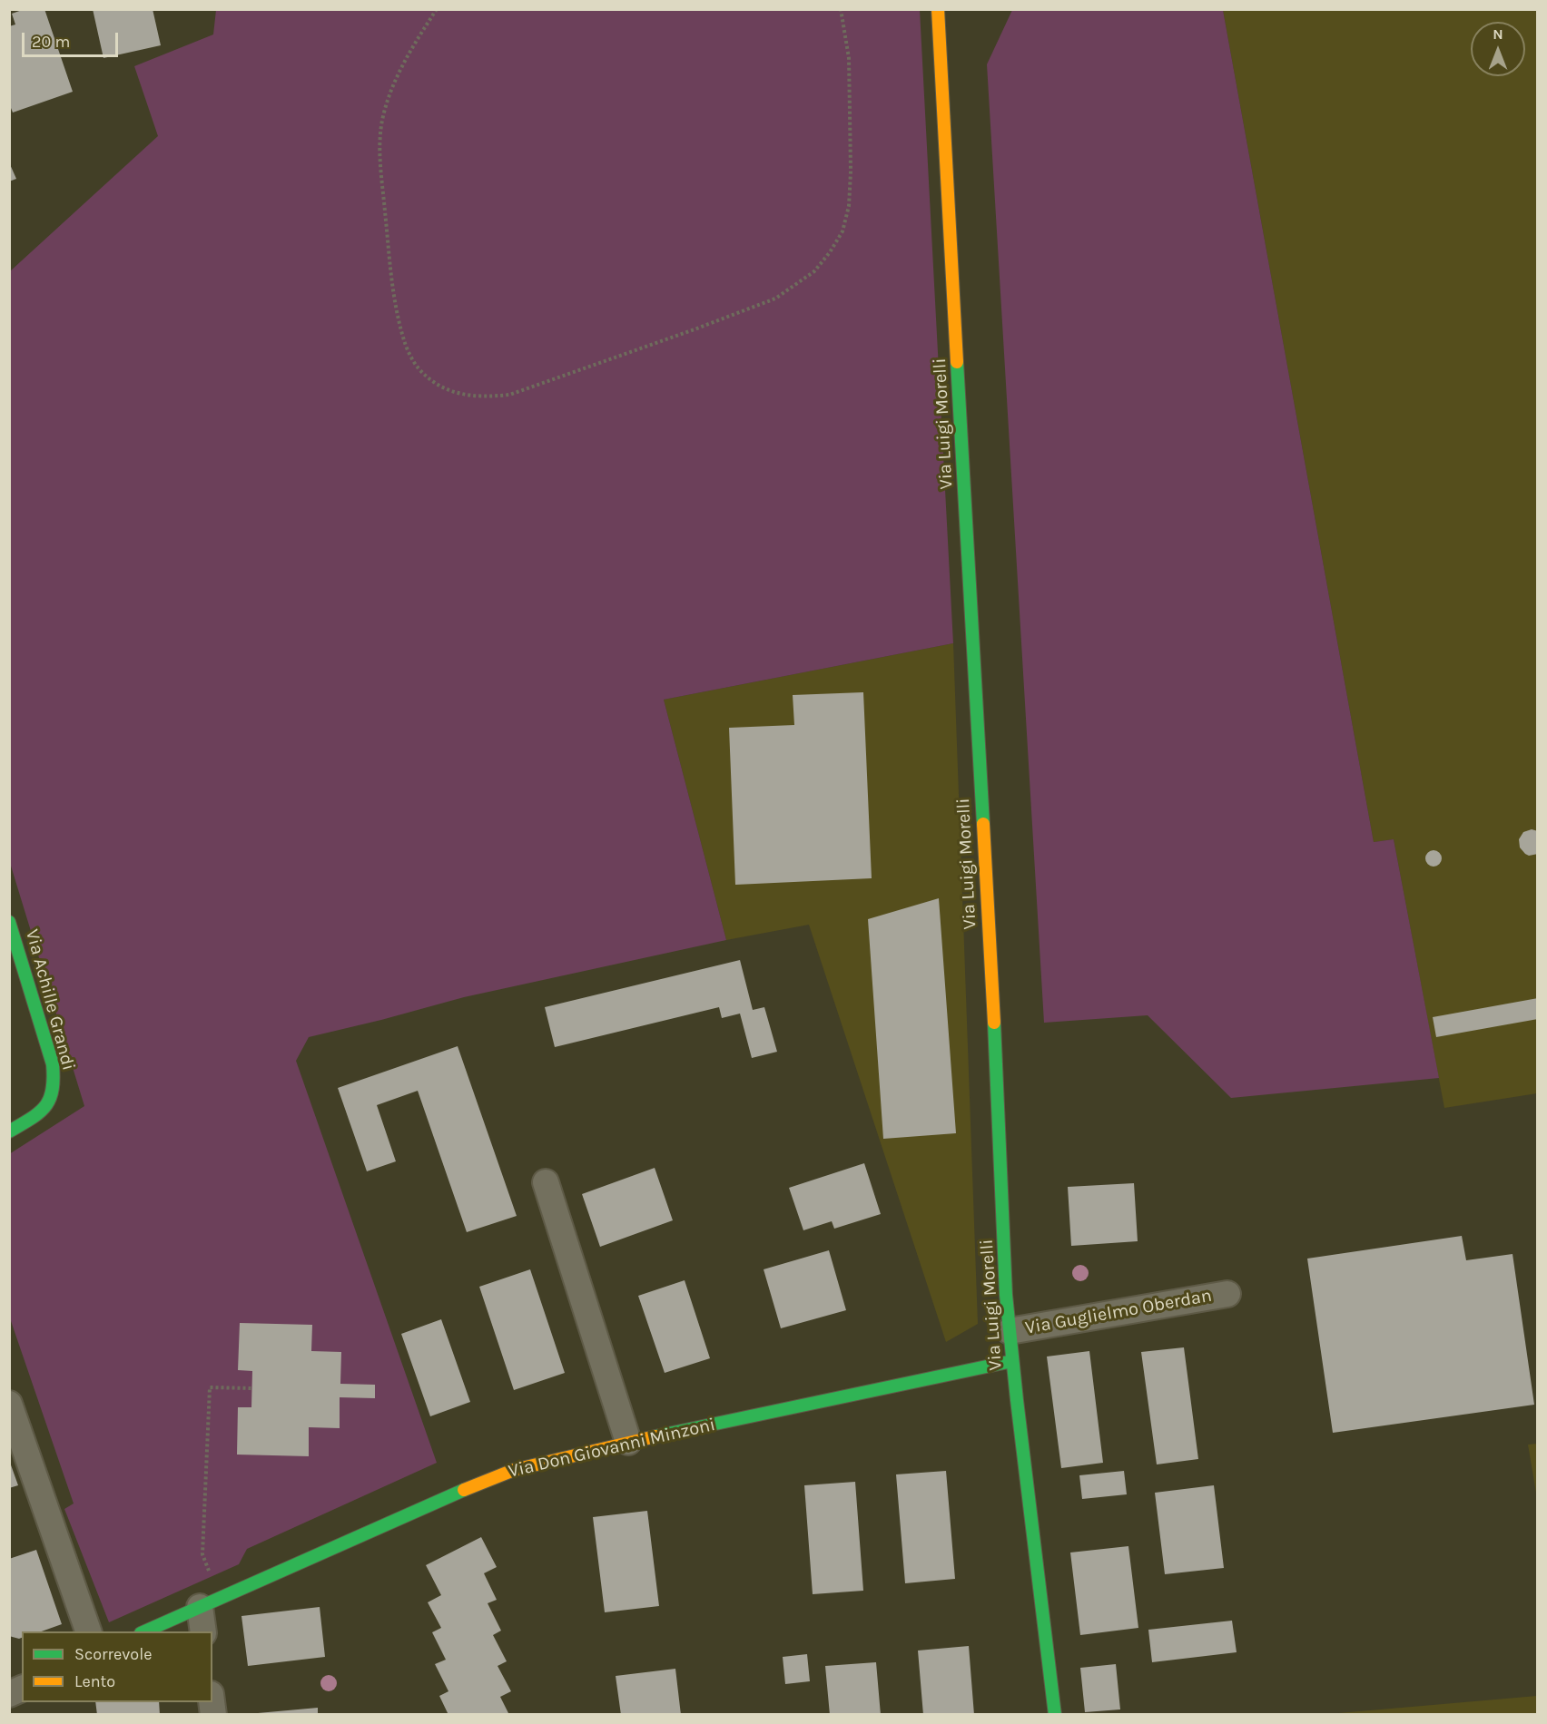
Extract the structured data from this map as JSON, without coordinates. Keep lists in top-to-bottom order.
{
  "streets": {
    "street": [
      "Via Luigi Morelli",
      "Via Achille Grandi",
      "Via Guglielmo Oberdan",
      "Via Don Giovanni Minzoni"
    ]
  },
  "crossings": [
    ["Via Luigi Morelli", "Via Guglielmo Oberdan"],
    ["Via Luigi Morelli", "Via Don Giovanni Minzoni"]
  ],
  "legend": ["Scorrevole", "Lento"],
  "scale_bar": "20 m",
  "north": "top"
}
